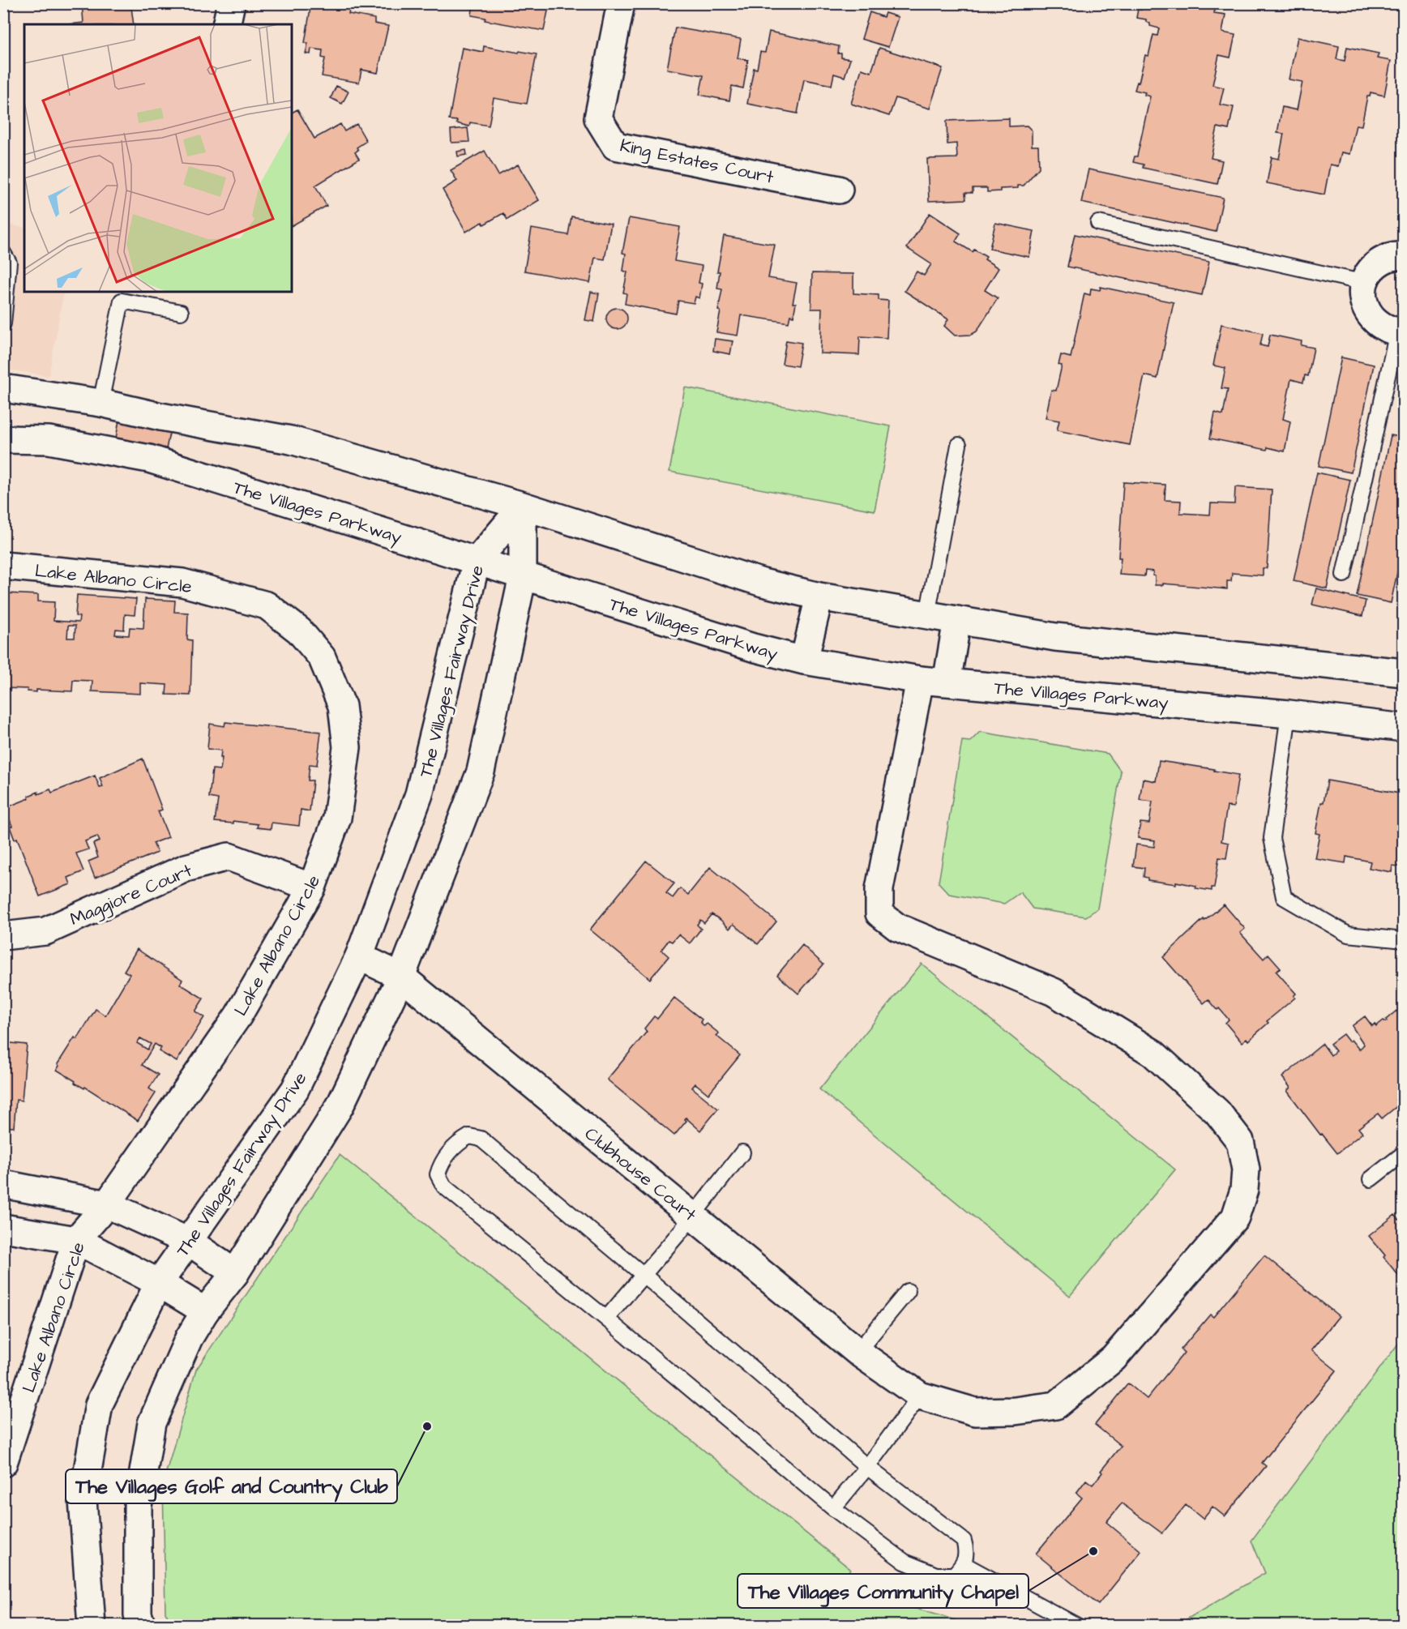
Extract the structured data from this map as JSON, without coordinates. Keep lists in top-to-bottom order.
{
  "streets": {
    "street": [
      "King Estates Court",
      "The Villages Parkway",
      "Lake Albano Circle",
      "The Villages Fairway Drive",
      "Maggiore Court",
      "Clubhouse Court"
    ]
  },
  "crossings": [
    ["The Villages Parkway", "The Villages Fairway Drive"],
    ["Lake Albano Circle", "Maggiore Court"],
    ["The Villages Fairway Drive", "Clubhouse Court"]
  ],
  "places": ["The Villages Golf and Country Club", "The Villages Community Chapel"]
}
